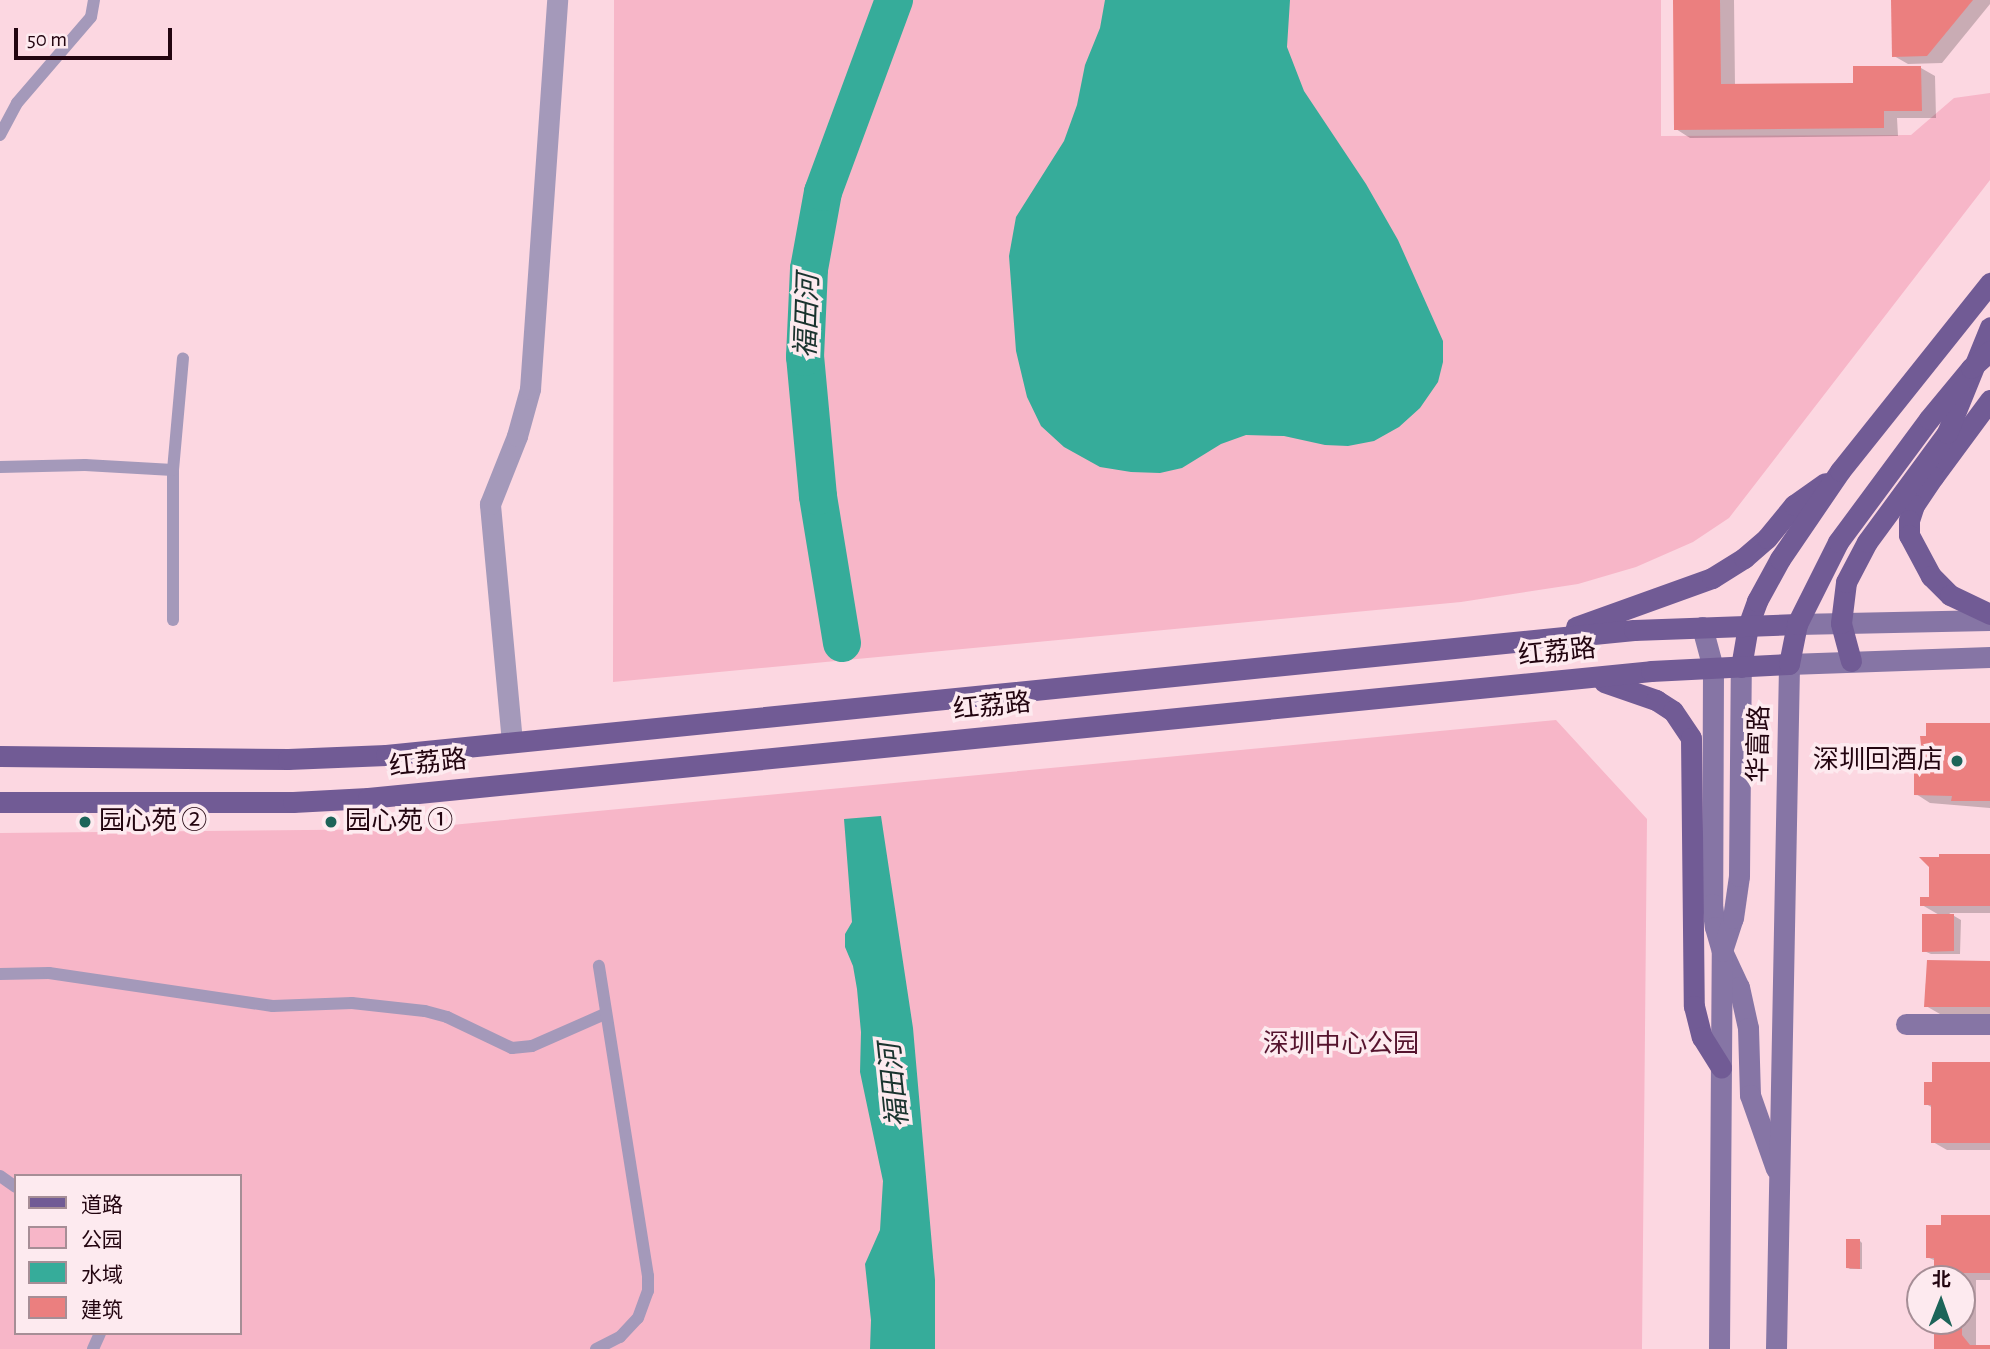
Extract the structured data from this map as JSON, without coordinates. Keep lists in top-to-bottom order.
{
  "streets": {
    "main road": ["红荔路", "华富路"]
  },
  "crossings": [
    ["红荔路", "华富路"]
  ],
  "water": ["福田河"],
  "parks": ["深圳中心公园"],
  "places": ["深圳回酒店", "园心苑 ②", "园心苑 ①"],
  "legend": [
    "道路",
    "公园",
    "水域",
    "建筑"
  ],
  "scale_bar": "50 m",
  "north": "top"
}
